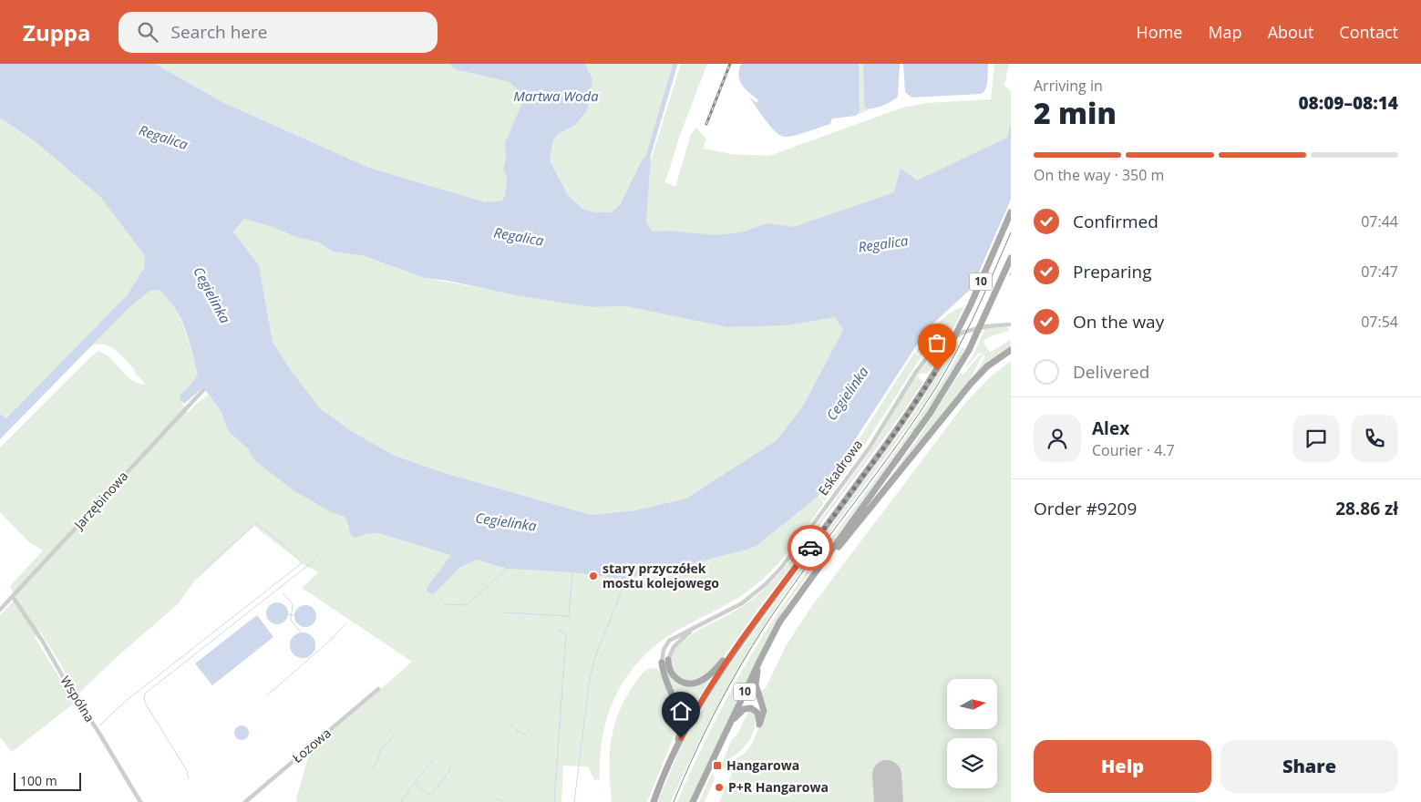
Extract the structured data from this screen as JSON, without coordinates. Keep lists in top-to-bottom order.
{
  "streets": {
    "main road": ["10"],
    "street": [
      "Eskadrowa",
      "Jarzębinowa",
      "Wspólna",
      "Łozowa"
    ]
  },
  "crossings": [
    ["Jarzębinowa", "Wspólna"]
  ],
  "water": ["Martwa Woda", "Regalica", "Cegielinka"],
  "places": {
    "other": ["stary przyczółek mostu kolejowego", "P+R Hangarowa"],
    "transit": ["Hangarowa"]
  },
  "scale_bar": "100 m",
  "north": "right",
  "page": {
    "header": "Zuppa",
    "search": "Search here",
    "nav": [
      "Home",
      "Map",
      "About",
      "Contact"
    ],
    "heading": ["2 min", "Arriving in", "08:09–08:14"],
    "panel": [
      "Alex",
      "Courier · 4.7",
      "Order #9209",
      "28.86 zł"
    ],
    "bar": "On the way · 350 m",
    "list": [
      ["Confirmed", "07:44"],
      ["Preparing", "07:47"],
      ["On the way", "07:54"],
      "Delivered"
    ],
    "buttons": ["Help", "Share"],
    "scale": "100 m"
  }
}
